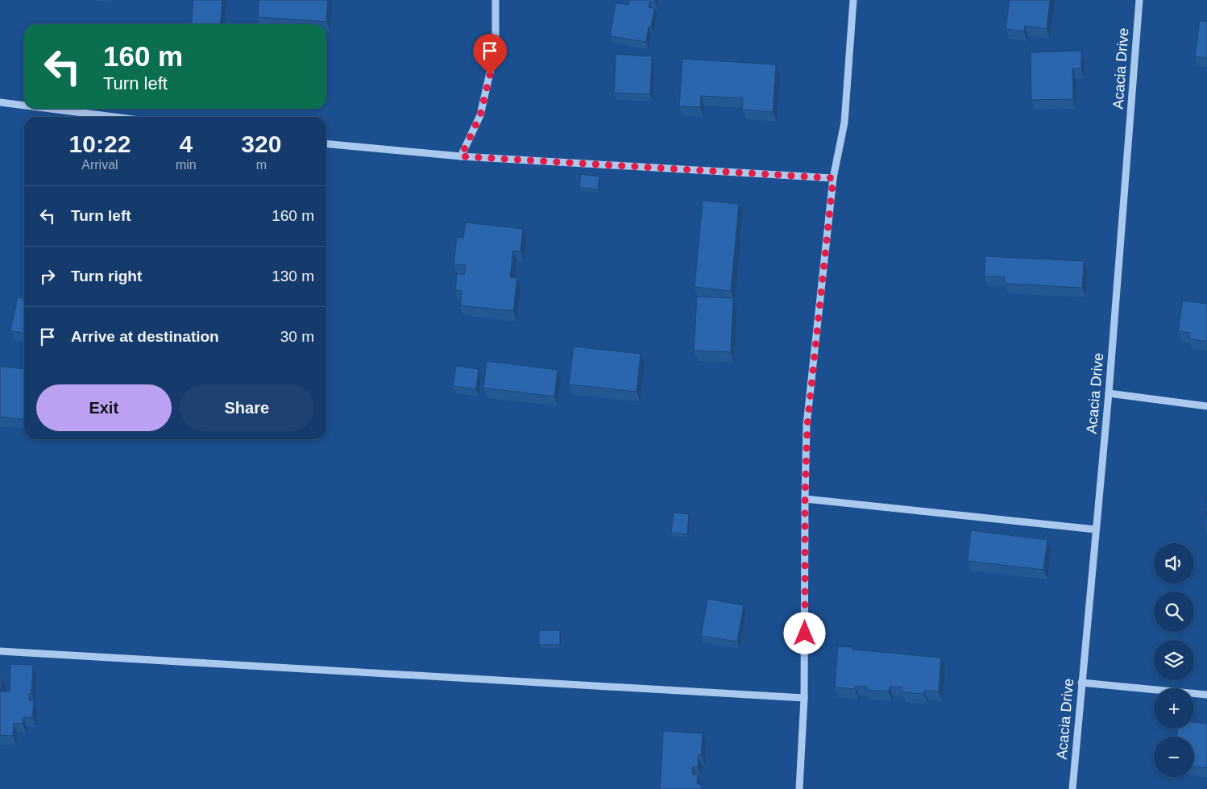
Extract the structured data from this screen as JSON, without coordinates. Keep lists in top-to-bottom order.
{
  "streets": {
    "street": ["Acacia Drive"]
  },
  "page": {
    "turn": ["160 m", "Turn left"],
    "eta": [
      "10:22",
      "Arrival",
      "4",
      "min",
      "320",
      "m"
    ],
    "list": [
      {
        "name": "Turn left",
        "value": "160 m"
      },
      {
        "name": "Turn right",
        "value": "130 m"
      },
      {
        "name": "Arrive at destination",
        "value": "30 m"
      }
    ],
    "buttons": ["Exit", "Share"],
    "map_buttons": ["+", "−"]
  }
}
